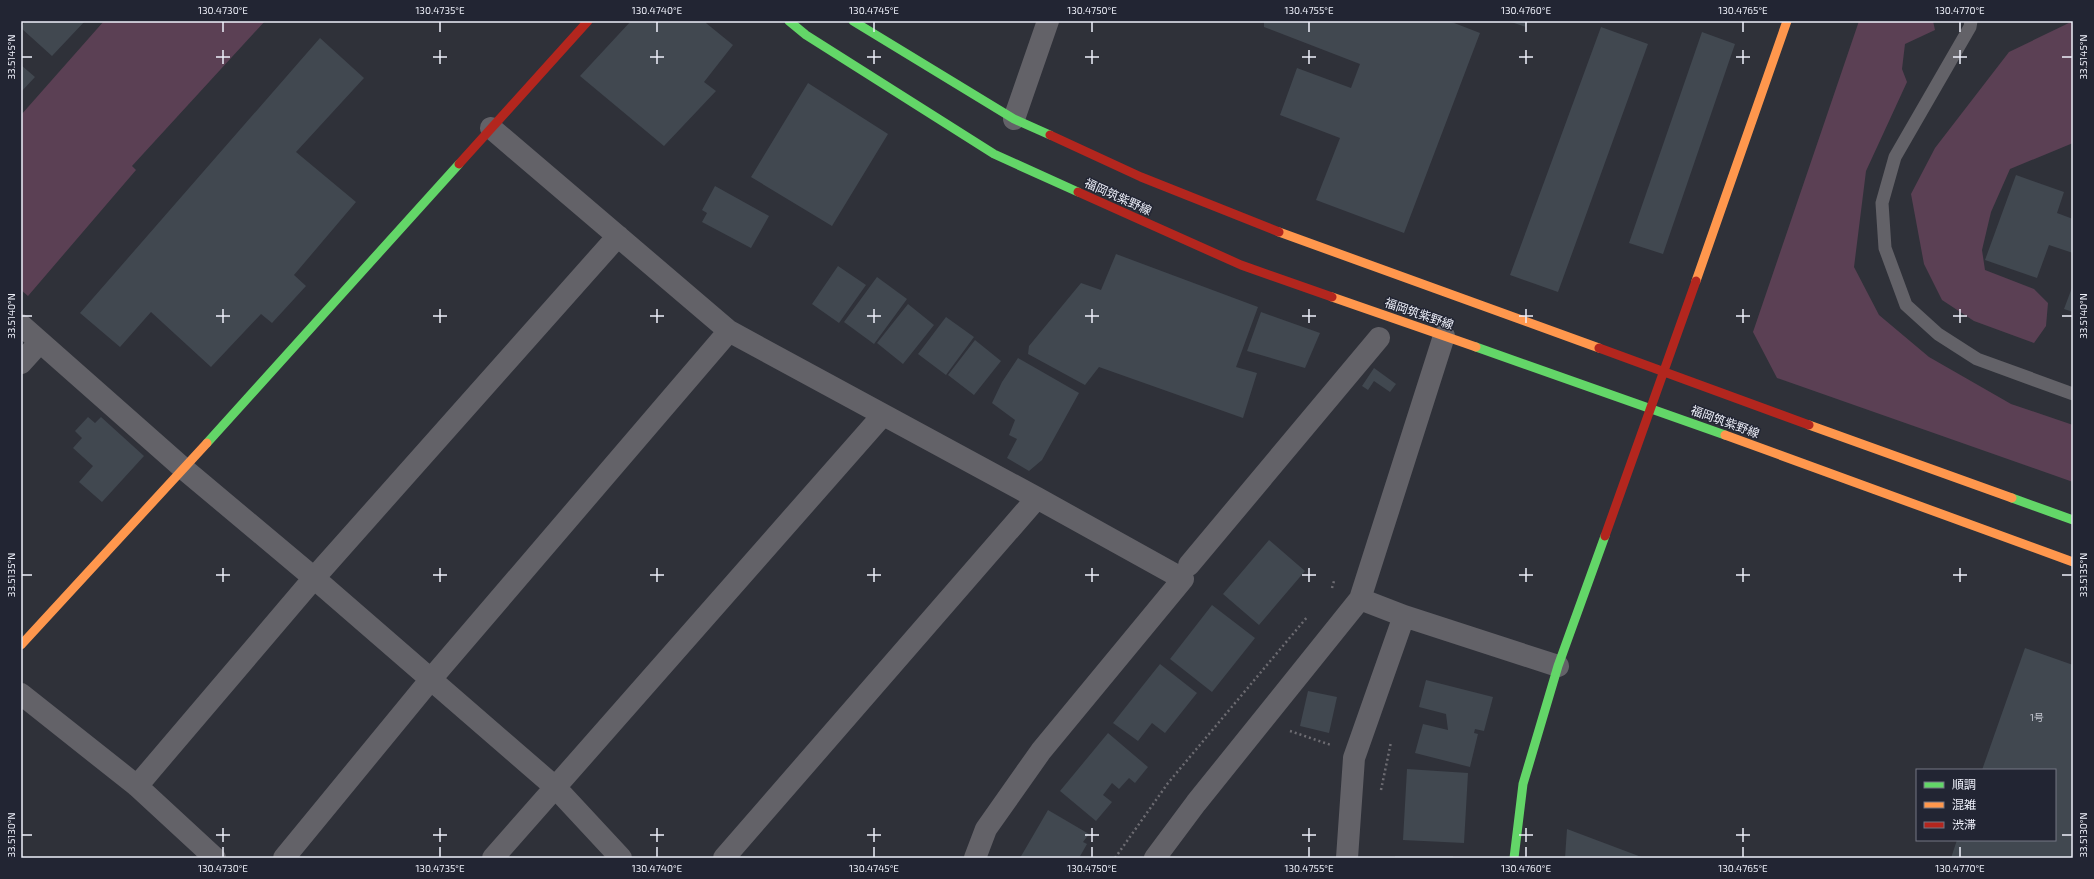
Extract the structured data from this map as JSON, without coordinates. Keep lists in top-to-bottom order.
{
  "streets": {
    "main road": ["福岡筑紫野線"]
  },
  "house_numbers": ["1号"],
  "legend": ["順調", "混雑", "渋滞"],
  "coordinates": [
    "130.4730°E",
    "130.4735°E",
    "130.4740°E",
    "130.4745°E",
    "130.4750°E",
    "130.4755°E",
    "130.4760°E",
    "130.4765°E",
    "130.4770°E",
    "33.5145°N",
    "33.5140°N",
    "33.5135°N",
    "33.5130°N"
  ]
}
